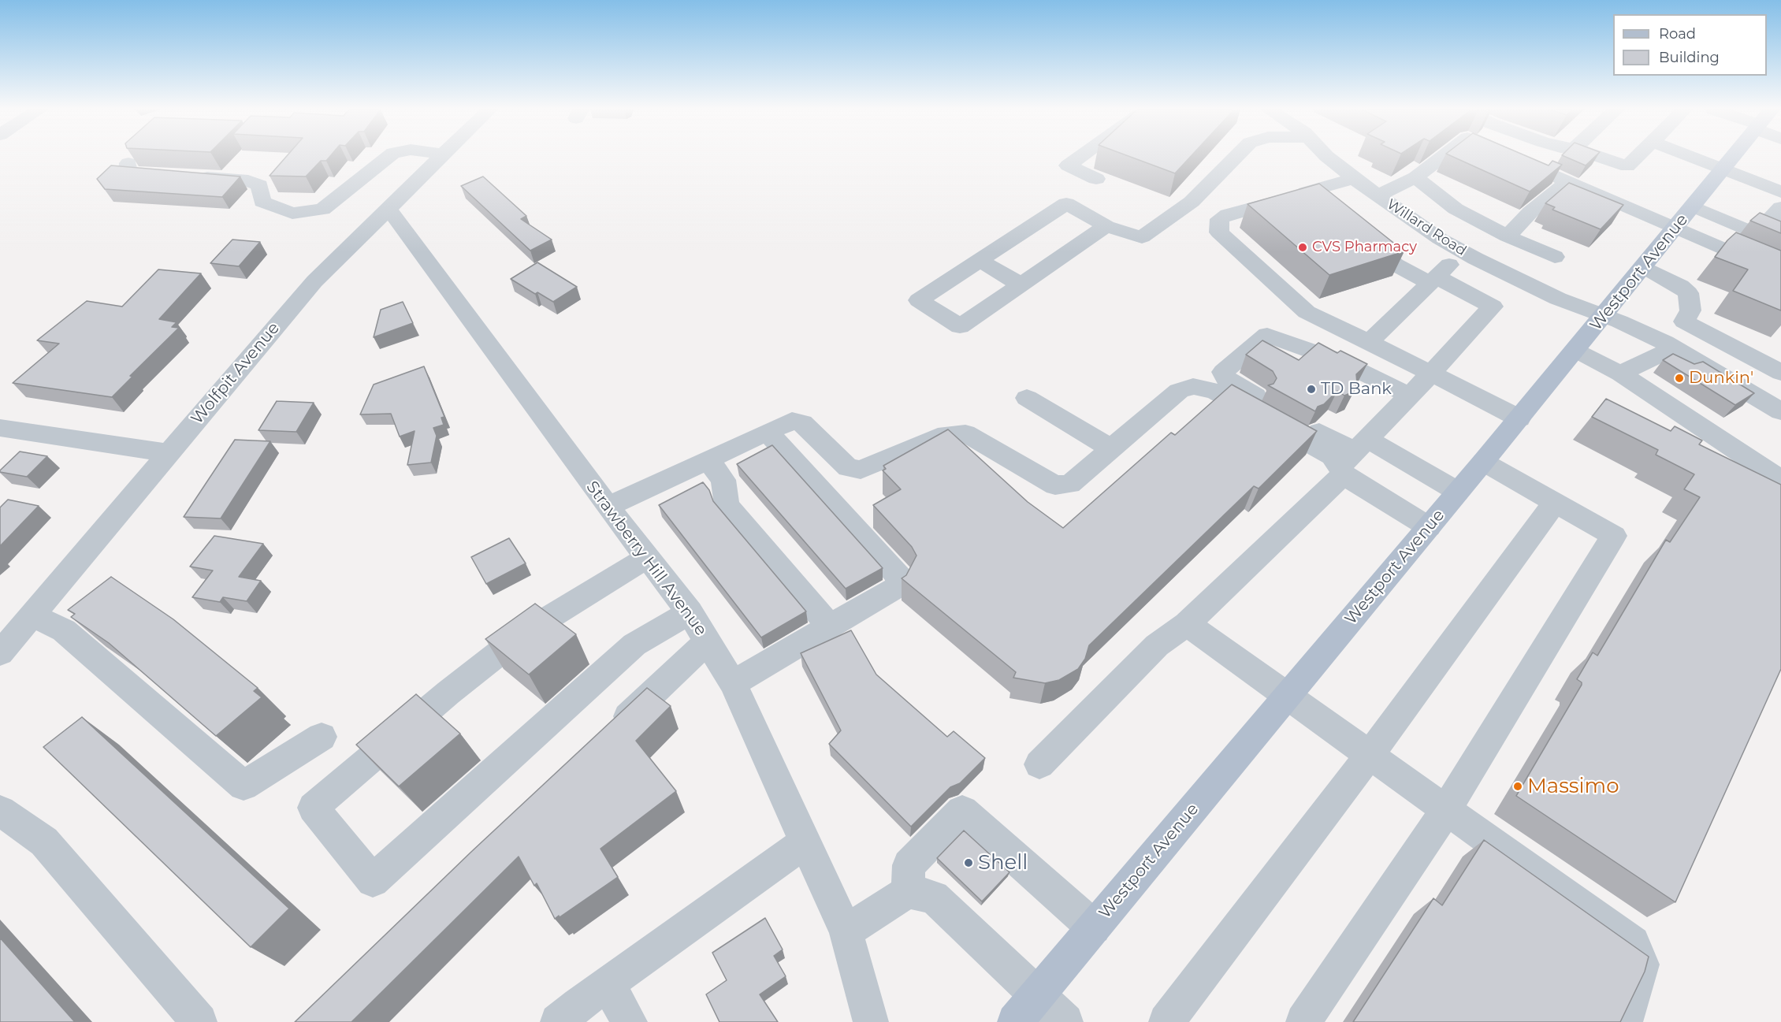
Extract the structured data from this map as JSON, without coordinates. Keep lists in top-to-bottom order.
{
  "streets": {
    "main road": ["Westport Avenue"],
    "street": ["Willard Road", "Wolfpit Avenue", "Strawberry Hill Avenue"]
  },
  "crossings": [
    ["Willard Road", "Westport Avenue"],
    ["Wolfpit Avenue", "Strawberry Hill Avenue"]
  ],
  "places": [
    "CVS Pharmacy",
    "Dunkin'",
    "TD Bank",
    "Massimo",
    "Shell"
  ],
  "legend": ["Road", "Building"]
}
